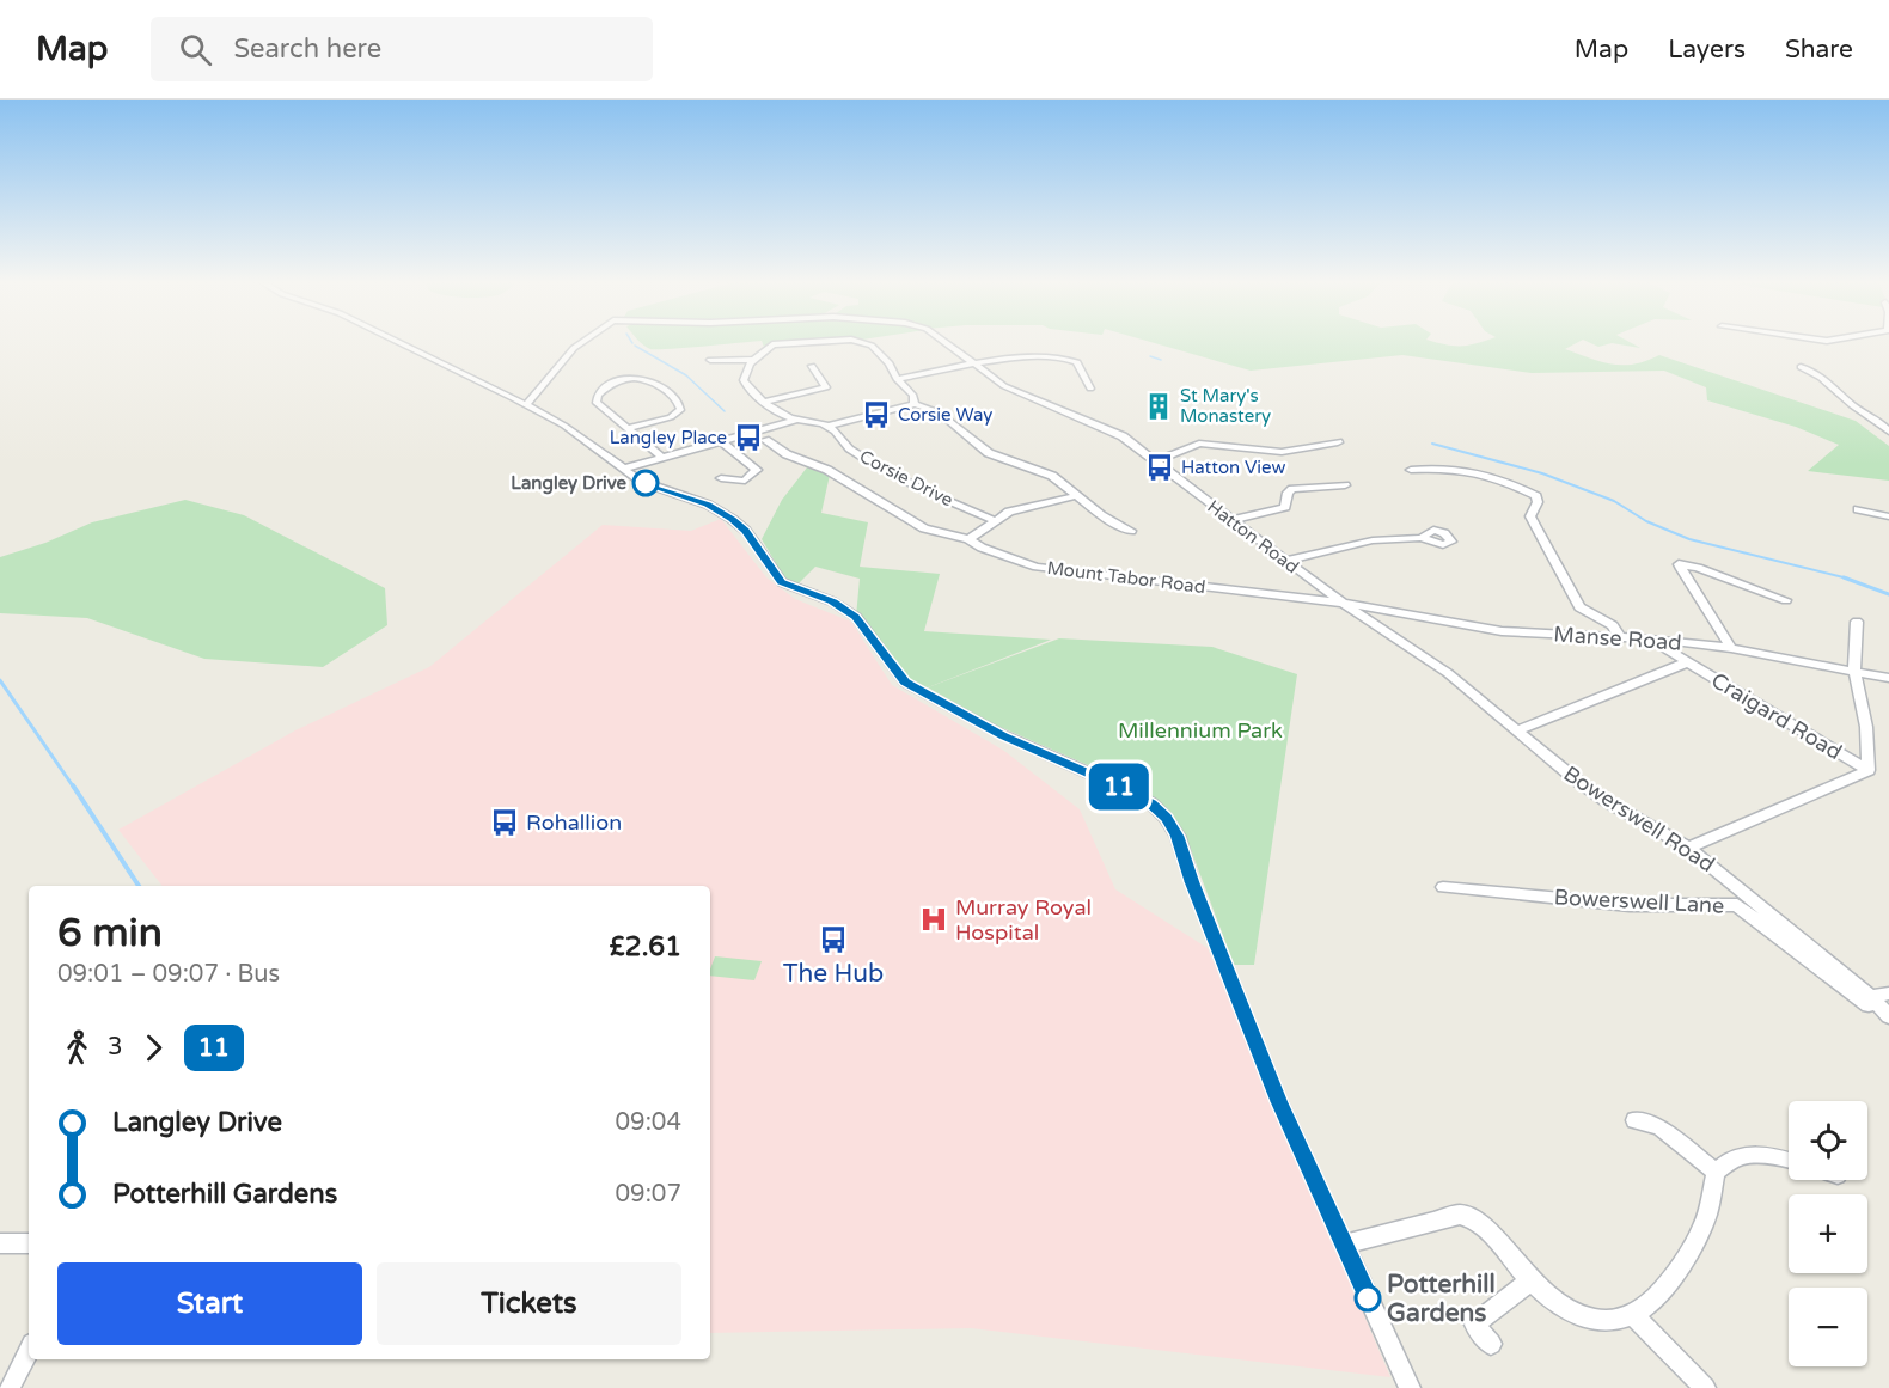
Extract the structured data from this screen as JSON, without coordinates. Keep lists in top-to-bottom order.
{
  "streets": {
    "street": [
      "Corsie Drive",
      "Hatton Road",
      "Mount Tabor Road",
      "Manse Road",
      "Craigard Road",
      "Bowerswell Road",
      "Bowerswell Lane"
    ]
  },
  "crossings": [
    ["Hatton Road", "Mount Tabor Road"],
    ["Hatton Road", "Manse Road"],
    ["Hatton Road", "Bowerswell Road"],
    ["Mount Tabor Road", "Manse Road"],
    ["Mount Tabor Road", "Bowerswell Road"],
    ["Manse Road", "Craigard Road"],
    ["Manse Road", "Bowerswell Road"],
    ["Bowerswell Road", "Bowerswell Lane"]
  ],
  "parks": ["Millennium Park"],
  "places": {
    "building": ["St Mary's Monastery"],
    "bus stop": [
      "Corsie Way",
      "Langley Place",
      "Hatton View",
      "Rohallion",
      "The Hub"
    ],
    "other": ["Langley Drive", "Potterhill Gardens"],
    "hospital": ["Murray Royal Hospital"]
  },
  "lines": ["bus line 11"],
  "page": {
    "header": "Map",
    "search": "Search here",
    "nav": ["Map", "Layers", "Share"],
    "on_map": "11",
    "heading": ["6 min", "09:01 – 09:07 · Bus", "£2.61"],
    "legs": ["3", "11"],
    "list": [
      {
        "name": "Langley Drive",
        "value": "09:04"
      },
      {
        "name": "Potterhill Gardens",
        "value": "09:07"
      }
    ],
    "map_buttons": ["+", "−"],
    "buttons": ["Start", "Tickets"]
  }
}
